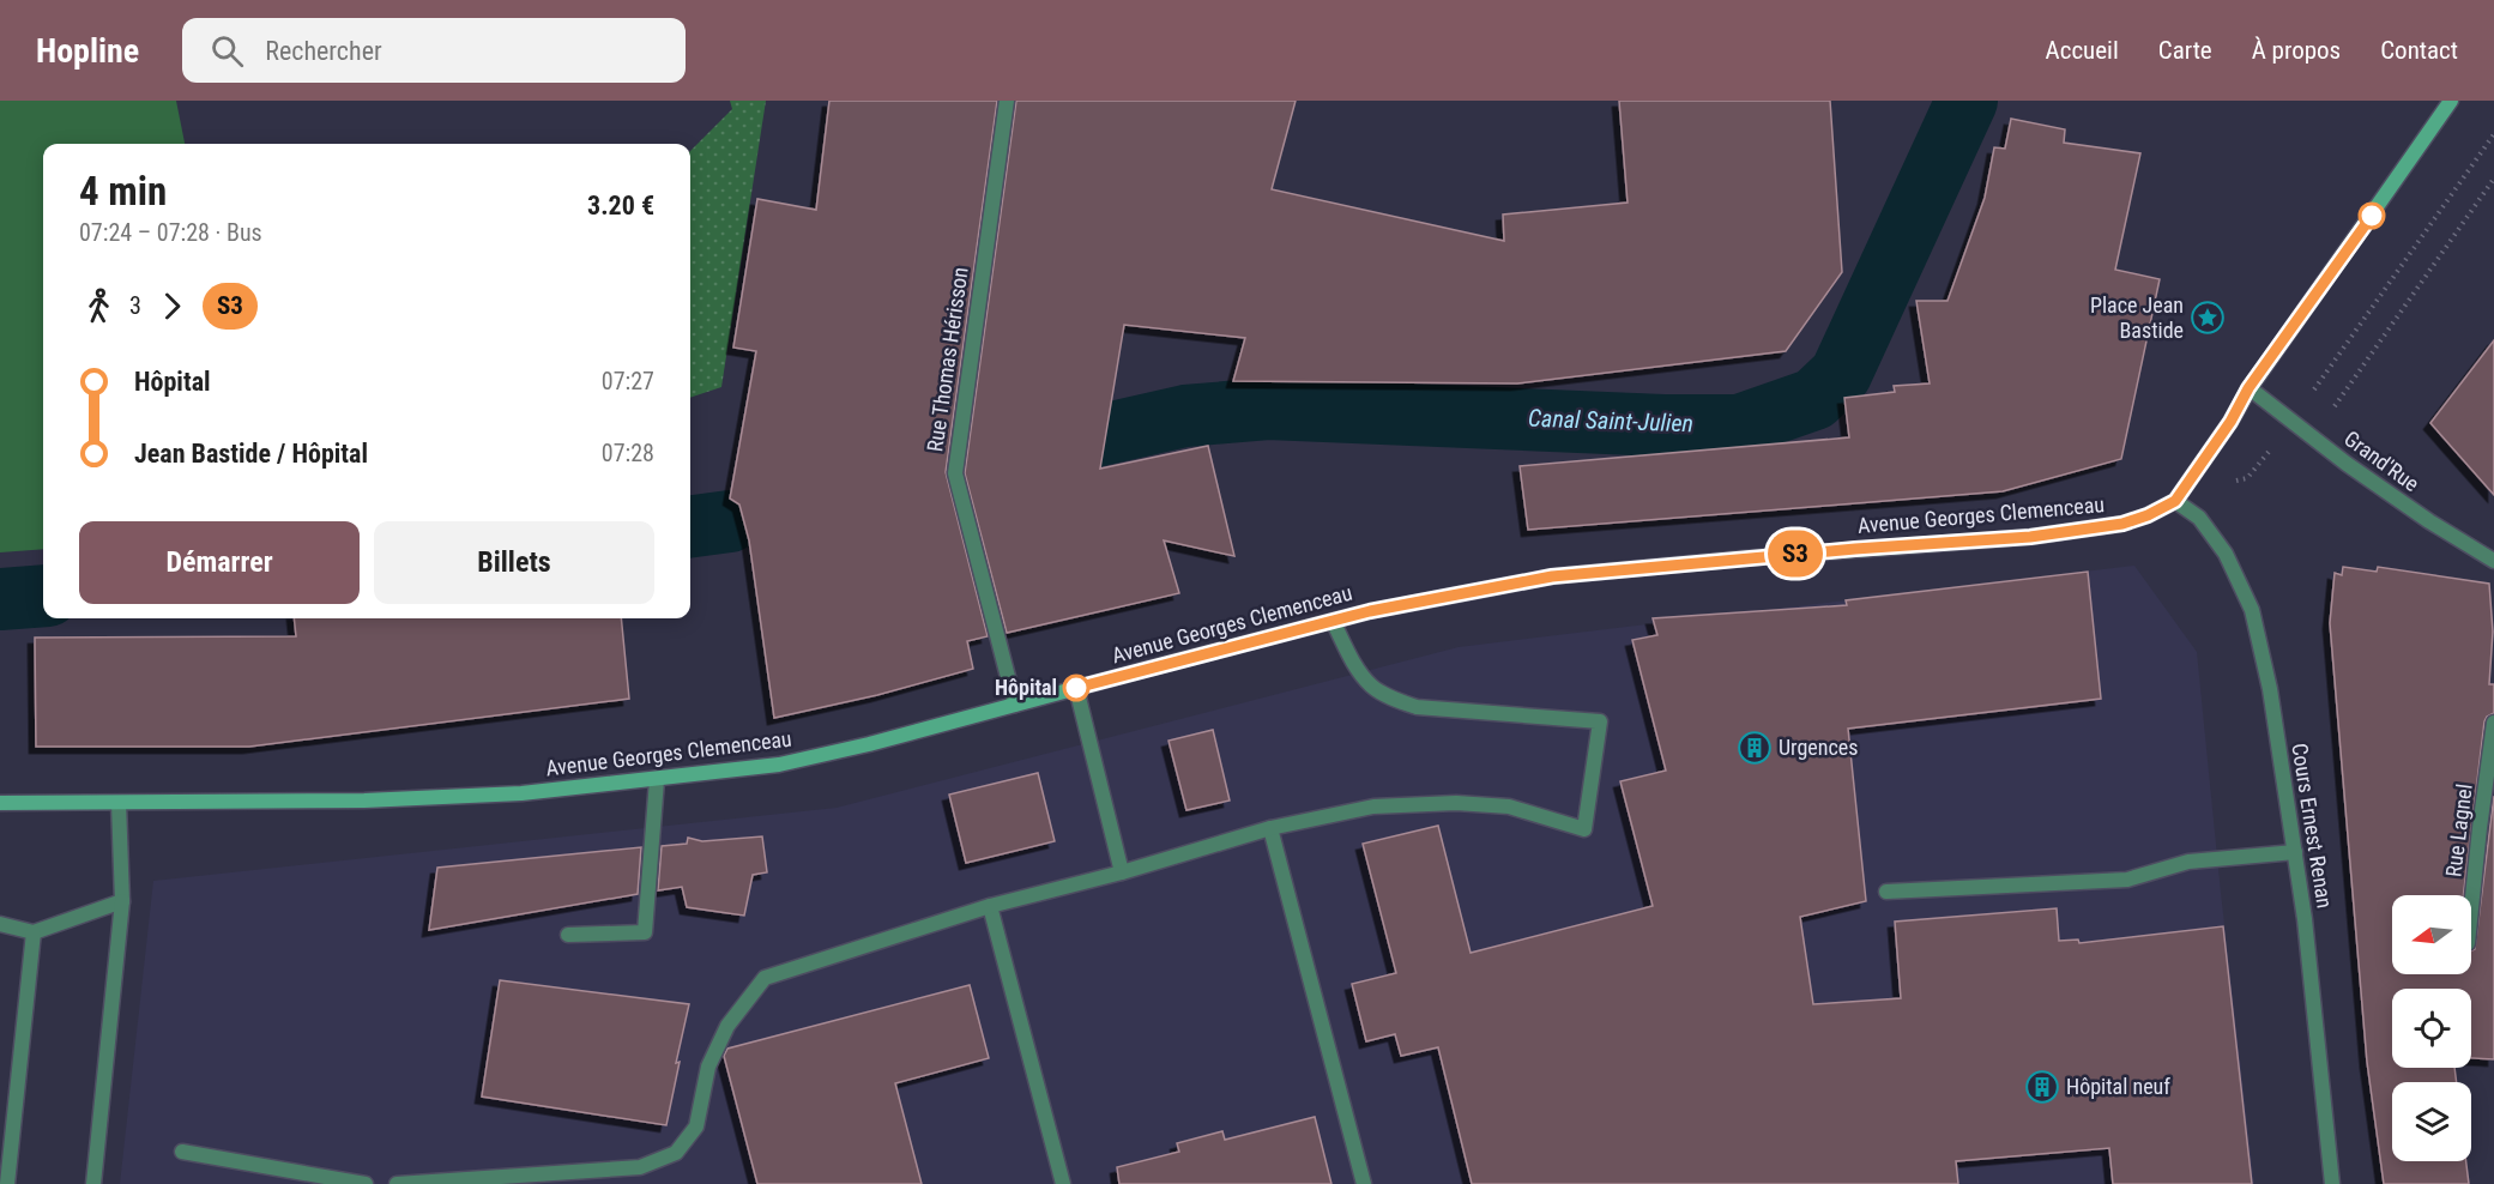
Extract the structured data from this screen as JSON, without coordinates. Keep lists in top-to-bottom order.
{
  "streets": {
    "main road": ["Avenue Georges Clemenceau"],
    "street": [
      "Rue Thomas Hérisson",
      "Grand'Rue",
      "Cours Ernest Renan",
      "Rue Lagnel"
    ]
  },
  "crossings": [
    ["Rue Thomas Hérisson", "Avenue Georges Clemenceau"],
    ["Avenue Georges Clemenceau", "Cours Ernest Renan"]
  ],
  "water": ["Canal Saint-Julien"],
  "places": {
    "place": ["Place Jean Bastide"],
    "other": ["Hôpital"],
    "building": ["Urgences", "Hôpital neuf"]
  },
  "lines": ["bus line S3"],
  "north": "left",
  "page": {
    "header": "Hopline",
    "search": "Rechercher",
    "nav": [
      "Accueil",
      "Carte",
      "À propos",
      "Contact"
    ],
    "on_map": "S3",
    "heading": ["4 min", "07:24 – 07:28 · Bus", "3.20 €"],
    "legs": ["3", "S3"],
    "list": [
      {
        "name": "Hôpital",
        "value": "07:27"
      },
      {
        "name": "Jean Bastide / Hôpital",
        "value": "07:28"
      }
    ],
    "buttons": ["Démarrer", "Billets"]
  }
}
